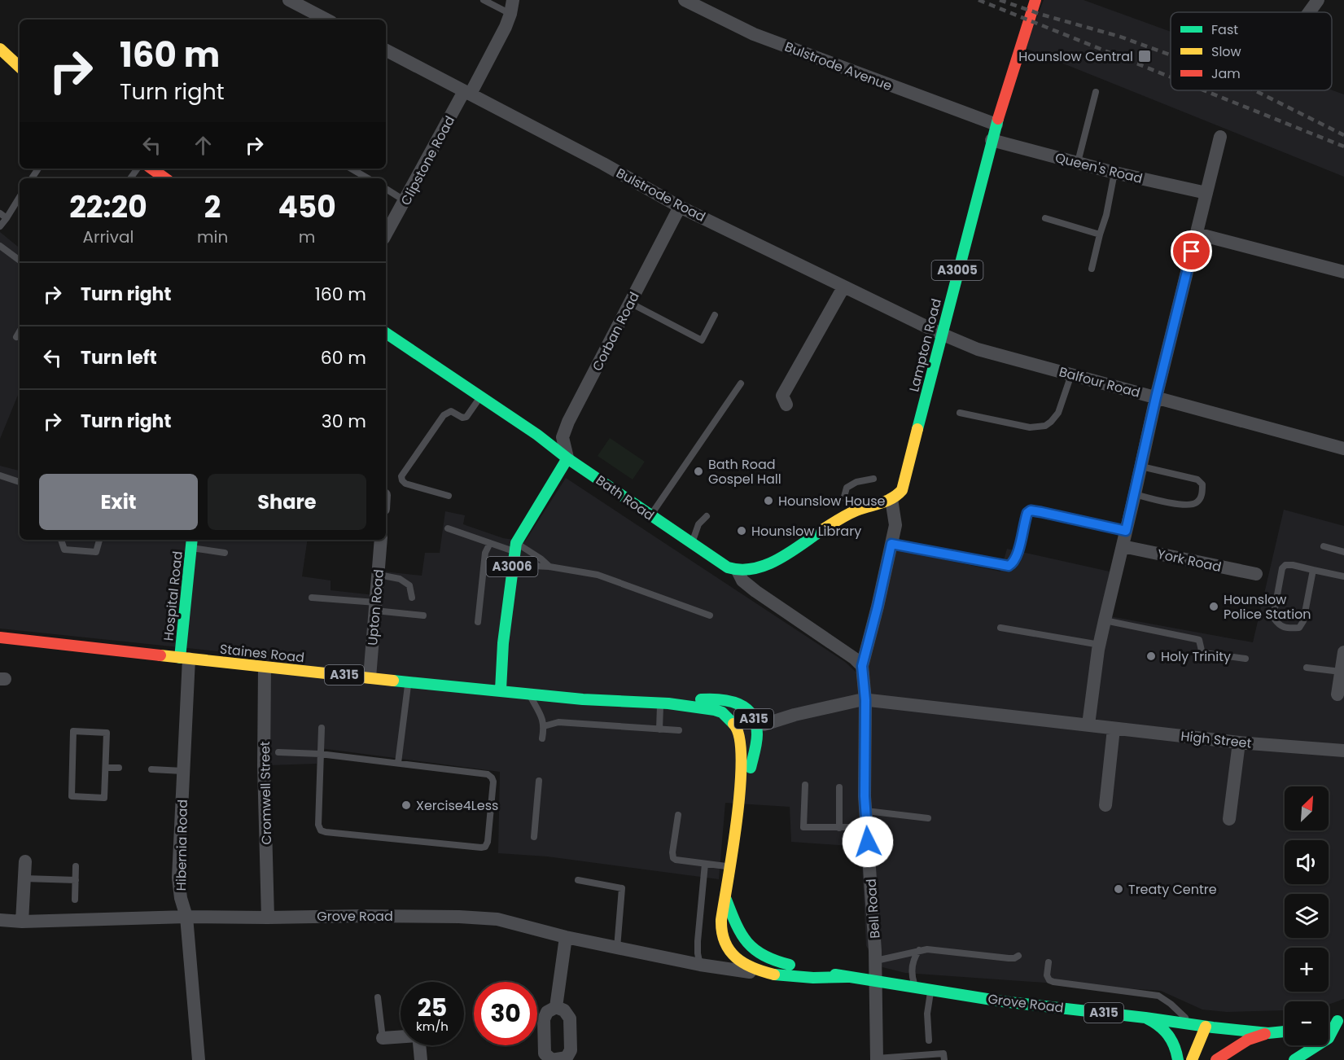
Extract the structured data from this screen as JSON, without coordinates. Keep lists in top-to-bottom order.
{
  "streets": {
    "main road": [
      "A3005",
      "Lampton Road",
      "Bath Road",
      "A3006",
      "Hospital Road",
      "Staines Road",
      "A315",
      "Grove Road"
    ],
    "street": [
      "Bulstrode Avenue",
      "Clipstone Road",
      "Queen's Road",
      "Bulstrode Road",
      "Corban Road",
      "Balfour Road",
      "York Road",
      "Upton Road",
      "High Street",
      "Cromwell Street",
      "Hibernia Road",
      "Bell Road"
    ]
  },
  "crossings": [
    ["Bulstrode Avenue", "Lampton Road"],
    ["Clipstone Road", "Bulstrode Road"],
    ["Queen's Road", "Lampton Road"],
    ["Bulstrode Road", "Corban Road"],
    ["Bulstrode Road", "Lampton Road"],
    ["Bulstrode Road", "Balfour Road"],
    ["Corban Road", "Bath Road"],
    ["Corban Road", "A3006"],
    ["Lampton Road", "Balfour Road"],
    ["Lampton Road", "Bell Road"],
    ["Bath Road", "A3006"],
    ["Bath Road", "Bell Road"],
    ["A3006", "Staines Road"],
    ["Hospital Road", "Staines Road"],
    ["Hospital Road", "Hibernia Road"],
    ["Upton Road", "Staines Road"],
    ["Staines Road", "Cromwell Street"],
    ["Staines Road", "Hibernia Road"],
    ["Staines Road", "Bell Road"],
    ["Staines Road", "Grove Road"],
    ["High Street", "Bell Road"],
    ["Cromwell Street", "Grove Road"],
    ["Hibernia Road", "Grove Road"],
    ["Bell Road", "Grove Road"]
  ],
  "places": {
    "transit": ["Hounslow Central"],
    "other": [
      "Bath Road Gospel Hall",
      "Hounslow House",
      "Hounslow Library",
      "Hounslow Police Station",
      "Holy Trinity",
      "Xercise4Less",
      "Treaty Centre"
    ]
  },
  "legend": ["Fast", "Slow", "Jam"],
  "north": "top right",
  "page": {
    "turn": ["160 m", "Turn right"],
    "eta": [
      "22:20",
      "Arrival",
      "2",
      "min",
      "450",
      "m"
    ],
    "list": [
      {
        "name": "Turn right",
        "value": "160 m"
      },
      {
        "name": "Turn left",
        "value": "60 m"
      },
      {
        "name": "Turn right",
        "value": "30 m"
      }
    ],
    "buttons": ["Exit", "Share"],
    "map_buttons": ["+", "−"],
    "speed": "25 km/h",
    "limit": "30"
  }
}
